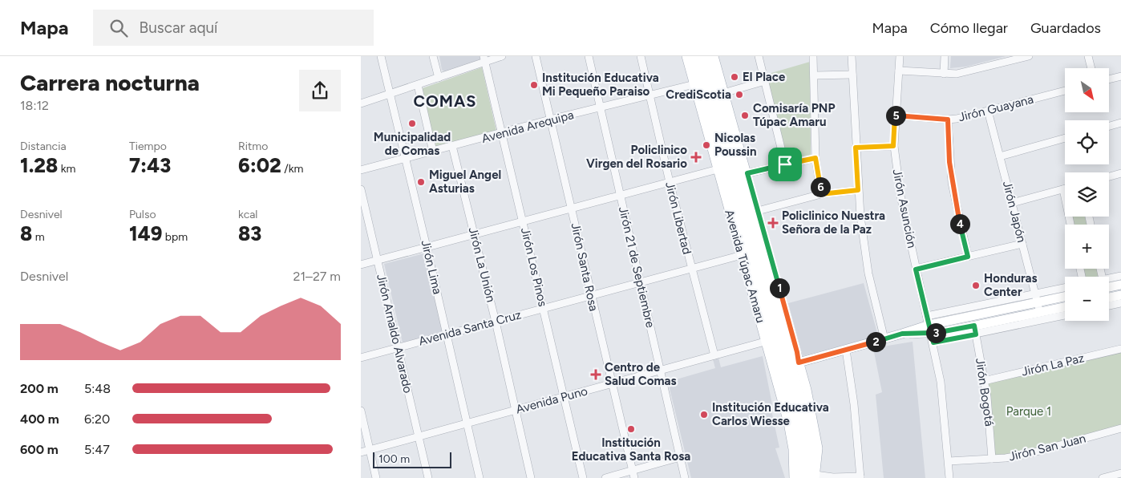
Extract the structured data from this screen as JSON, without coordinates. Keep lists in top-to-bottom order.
{
  "streets": {
    "highway": ["Avenida Túpac Amaru"],
    "street": [
      "Jirón Guayana",
      "Avenida Arequipa",
      "Jirón Asunción",
      "Jirón Japón",
      "Jirón Libertad",
      "Jirón La Unión",
      "Jirón Lima",
      "Jirón Los Pinos",
      "Jirón Santa Rosa",
      "Jirón 21 de Septiembre",
      "Avenida Santa Cruz",
      "Jirón Arnaldo Alvarado",
      "Jirón La Paz",
      "Jirón Bogotá",
      "Avenida Puno",
      "Jirón San Juan"
    ]
  },
  "crossings": [
    ["Jirón Guayana", "Jirón Asunción"],
    ["Jirón Guayana", "Jirón Japón"],
    ["Avenida Arequipa", "Jirón Libertad"],
    ["Avenida Arequipa", "Jirón La Unión"],
    ["Avenida Arequipa", "Avenida Túpac Amaru"],
    ["Avenida Arequipa", "Jirón Lima"],
    ["Avenida Arequipa", "Jirón Los Pinos"],
    ["Avenida Arequipa", "Jirón Santa Rosa"],
    ["Avenida Arequipa", "Jirón 21 de Septiembre"],
    ["Jirón Asunción", "Jirón San Juan"],
    ["Jirón Libertad", "Avenida Santa Cruz"],
    ["Jirón Libertad", "Avenida Puno"],
    ["Jirón La Unión", "Avenida Santa Cruz"],
    ["Jirón La Unión", "Avenida Puno"],
    ["Avenida Túpac Amaru", "Avenida Santa Cruz"],
    ["Avenida Túpac Amaru", "Avenida Puno"],
    ["Jirón Lima", "Avenida Santa Cruz"],
    ["Jirón Lima", "Avenida Puno"],
    ["Jirón Los Pinos", "Avenida Santa Cruz"],
    ["Jirón Los Pinos", "Avenida Puno"],
    ["Jirón Santa Rosa", "Avenida Santa Cruz"],
    ["Jirón Santa Rosa", "Avenida Puno"],
    ["Jirón 21 de Septiembre", "Avenida Santa Cruz"],
    ["Jirón 21 de Septiembre", "Avenida Puno"],
    ["Avenida Santa Cruz", "Jirón Arnaldo Alvarado"],
    ["Jirón Arnaldo Alvarado", "Avenida Puno"],
    ["Jirón La Paz", "Jirón Bogotá"],
    ["Jirón Bogotá", "Jirón San Juan"]
  ],
  "districts": ["COMAS"],
  "parks": ["Parque 1"],
  "places": {
    "other": [
      "El Place",
      "Institución Educativa Mi Pequeño Paraiso",
      "CrediScotia",
      "Comisaría PNP Túpac Amaru",
      "Municipalidad de Comas",
      "Nicolas Poussin",
      "Miguel Angel Asturias",
      "Honduras Center",
      "Institución Educativa Carlos Wiesse",
      "Institución Educativa Santa Rosa"
    ],
    "health": ["Policlinico Virgen del Rosario", "Policlinico Nuestra Señora de la Paz", "Centro de Salud Comas"]
  },
  "scale_bar": "100 m",
  "north": "bottom right",
  "page": {
    "header": "Mapa",
    "search": "Buscar aquí",
    "nav": ["Mapa", "Cómo llegar", "Guardados"],
    "heading": ["Carrera nocturna", "18:12"],
    "map_buttons": ["+", "−"],
    "pins": [
      "5",
      "6",
      "4",
      "1",
      "3",
      "2"
    ],
    "stats": [
      ["Distancia", "1.28 km"],
      ["Tiempo", "7:43"],
      ["Ritmo", "6:02 /km"],
      ["Desnivel", "8 m"],
      ["Pulso", "149 bpm"],
      ["kcal", "83"]
    ],
    "chart": ["Desnivel", "21–27 m"],
    "list": [
      {
        "name": "200 m",
        "note": "5:48"
      },
      {
        "name": "400 m",
        "note": "6:20"
      },
      {
        "name": "600 m",
        "note": "5:47"
      }
    ],
    "scale": "100 m"
  }
}
